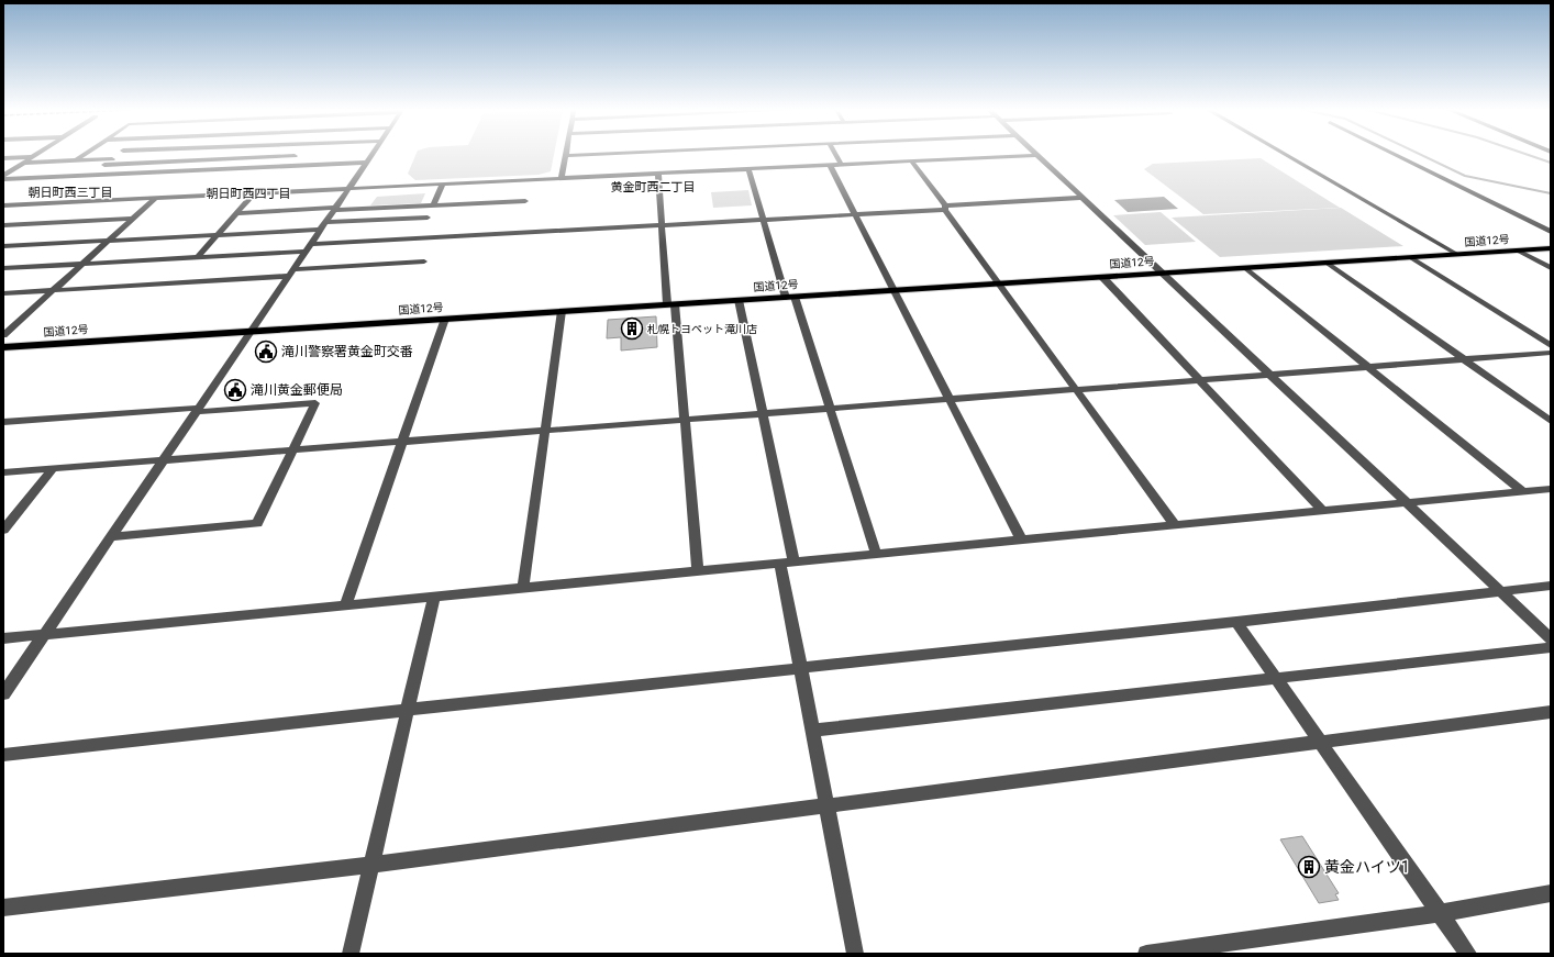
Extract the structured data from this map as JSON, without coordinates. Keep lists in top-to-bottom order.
{
  "streets": {
    "highway": ["国道12号"]
  },
  "districts": ["黄金町西二丁目", "朝日町西三丁目", "朝日町西四丁目"],
  "places": {
    "building": ["札幌トヨペット滝川店", "黄金ハイツ1"],
    "public building": ["滝川警察署黄金町交番", "滝川黄金郵便局"]
  }
}
